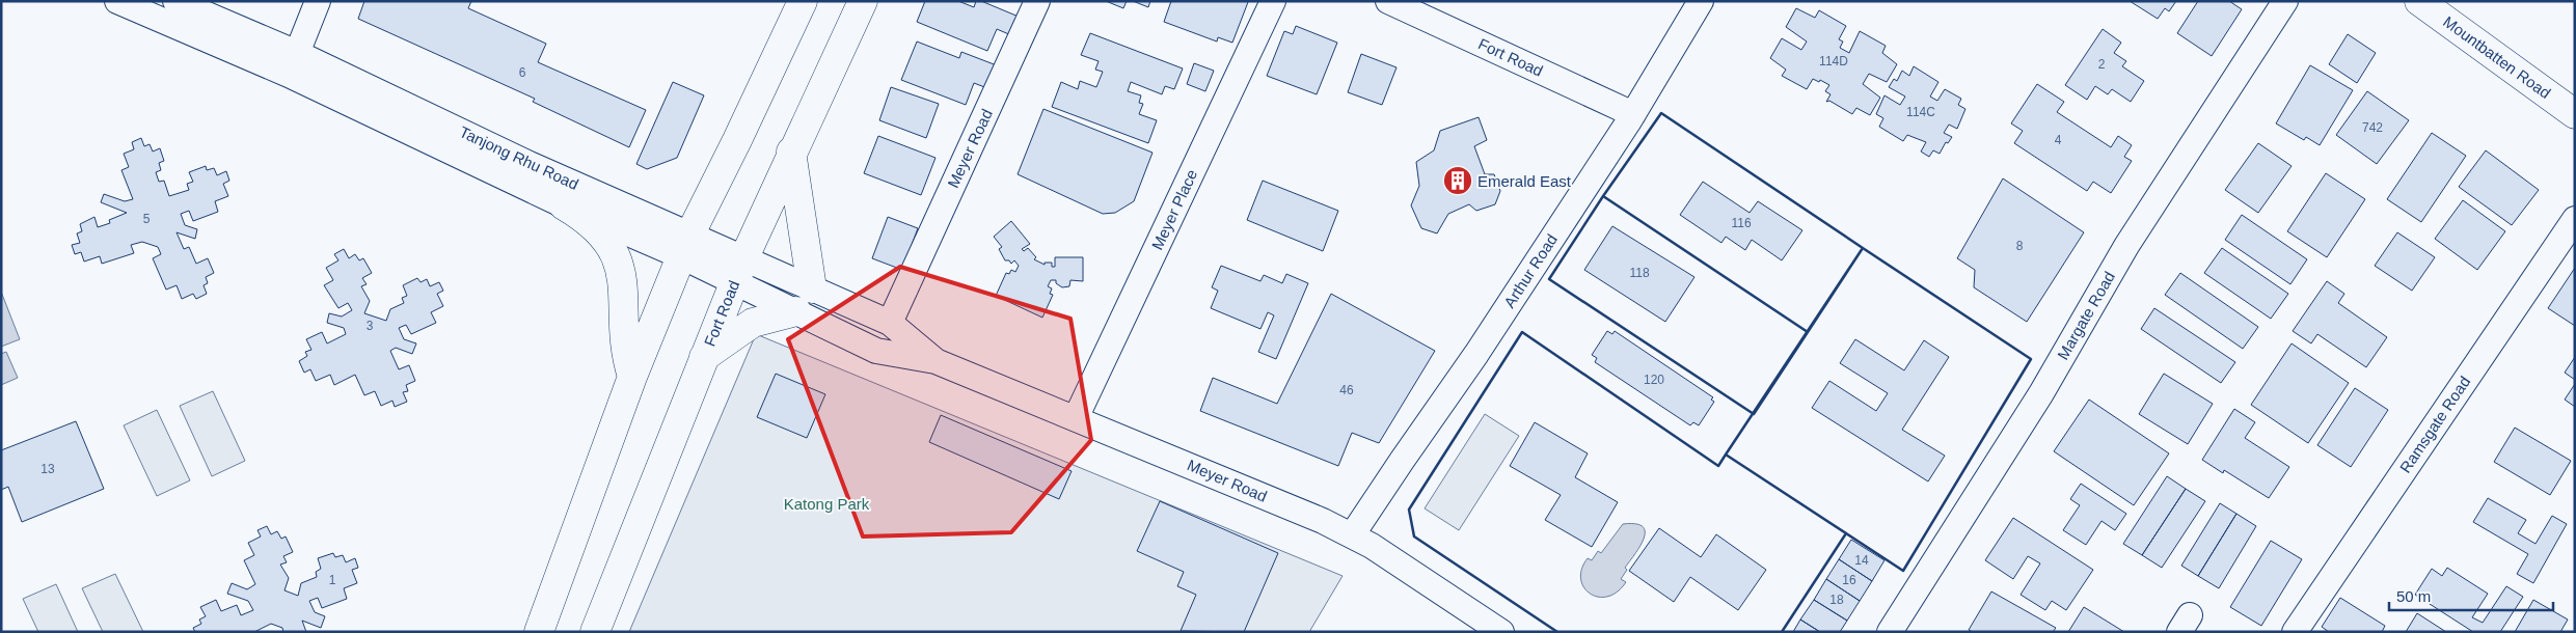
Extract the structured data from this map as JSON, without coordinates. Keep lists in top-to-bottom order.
{
  "streets": {
    "main road": ["Fort Road", "Mountbatten Road"],
    "street": [
      "Meyer Road",
      "Tanjong Rhu Road",
      "Meyer Place",
      "Arthur Road",
      "Margate Road",
      "Ramsgate Road"
    ]
  },
  "crossings": [
    ["Fort Road", "Meyer Road"],
    ["Fort Road", "Tanjong Rhu Road"],
    ["Fort Road", "Arthur Road"],
    ["Meyer Road", "Tanjong Rhu Road"],
    ["Meyer Road", "Meyer Place"],
    ["Meyer Road", "Arthur Road"]
  ],
  "parks": ["Katong Park"],
  "places": {
    "building": ["Emerald East"]
  },
  "house_numbers": [
    "114D",
    "2",
    "6",
    "114C",
    "742",
    "4",
    "5",
    "116",
    "8",
    "118",
    "3",
    "120",
    "46",
    "13",
    "14",
    "1",
    "16",
    "18"
  ],
  "scale_bar": "50 m"
}
